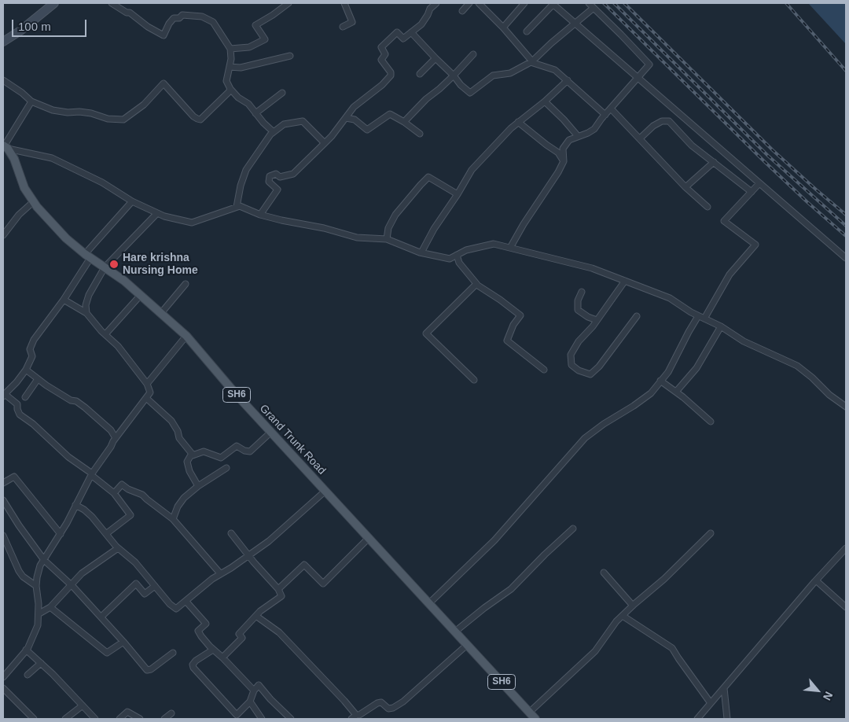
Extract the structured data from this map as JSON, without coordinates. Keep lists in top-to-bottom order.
{
  "streets": {
    "main road": ["SH6", "Grand Trunk Road"]
  },
  "places": ["Hare krishna Nursing Home"],
  "scale_bar": "100 m",
  "north": "bottom right"
}
